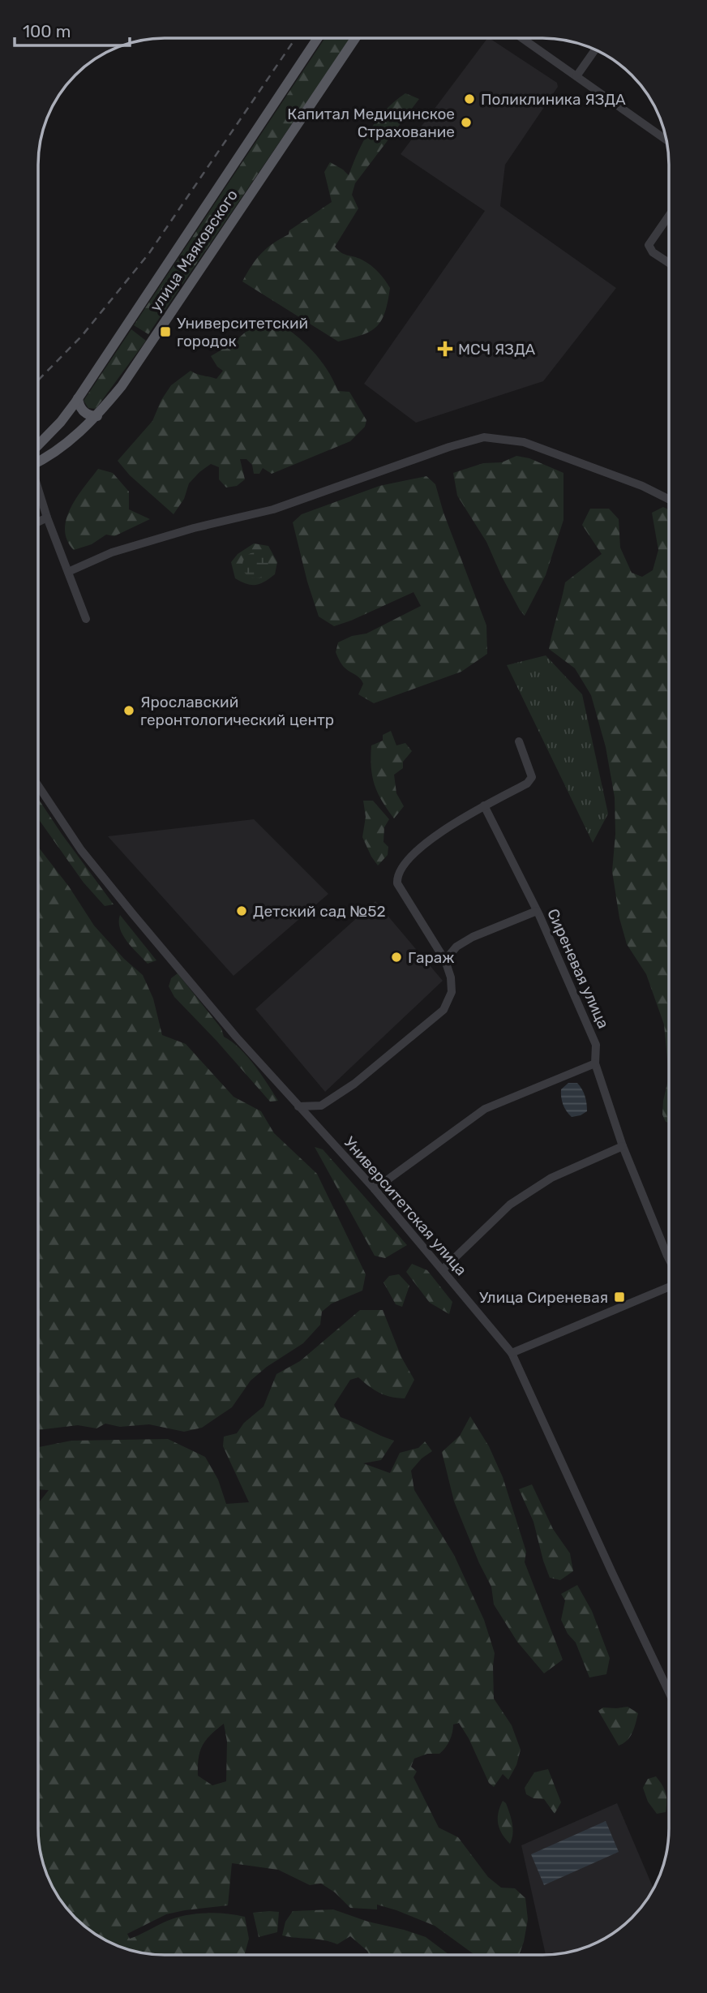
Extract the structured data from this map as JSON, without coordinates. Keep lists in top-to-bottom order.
{
  "streets": {
    "main road": ["улица Маяковского"],
    "street": ["Сиреневая улица", "Университетская улица"]
  },
  "places": {
    "other": [
      "Поликлиника ЯЗДА",
      "Капитал Медицинское Страхование",
      "Ярославский геронтологический центр",
      "Детский сад №52",
      "Гараж"
    ],
    "transit": ["Университетский городок", "Улица Сиреневая"],
    "health": ["МСЧ ЯЗДА"]
  },
  "scale_bar": "100 m"
}
